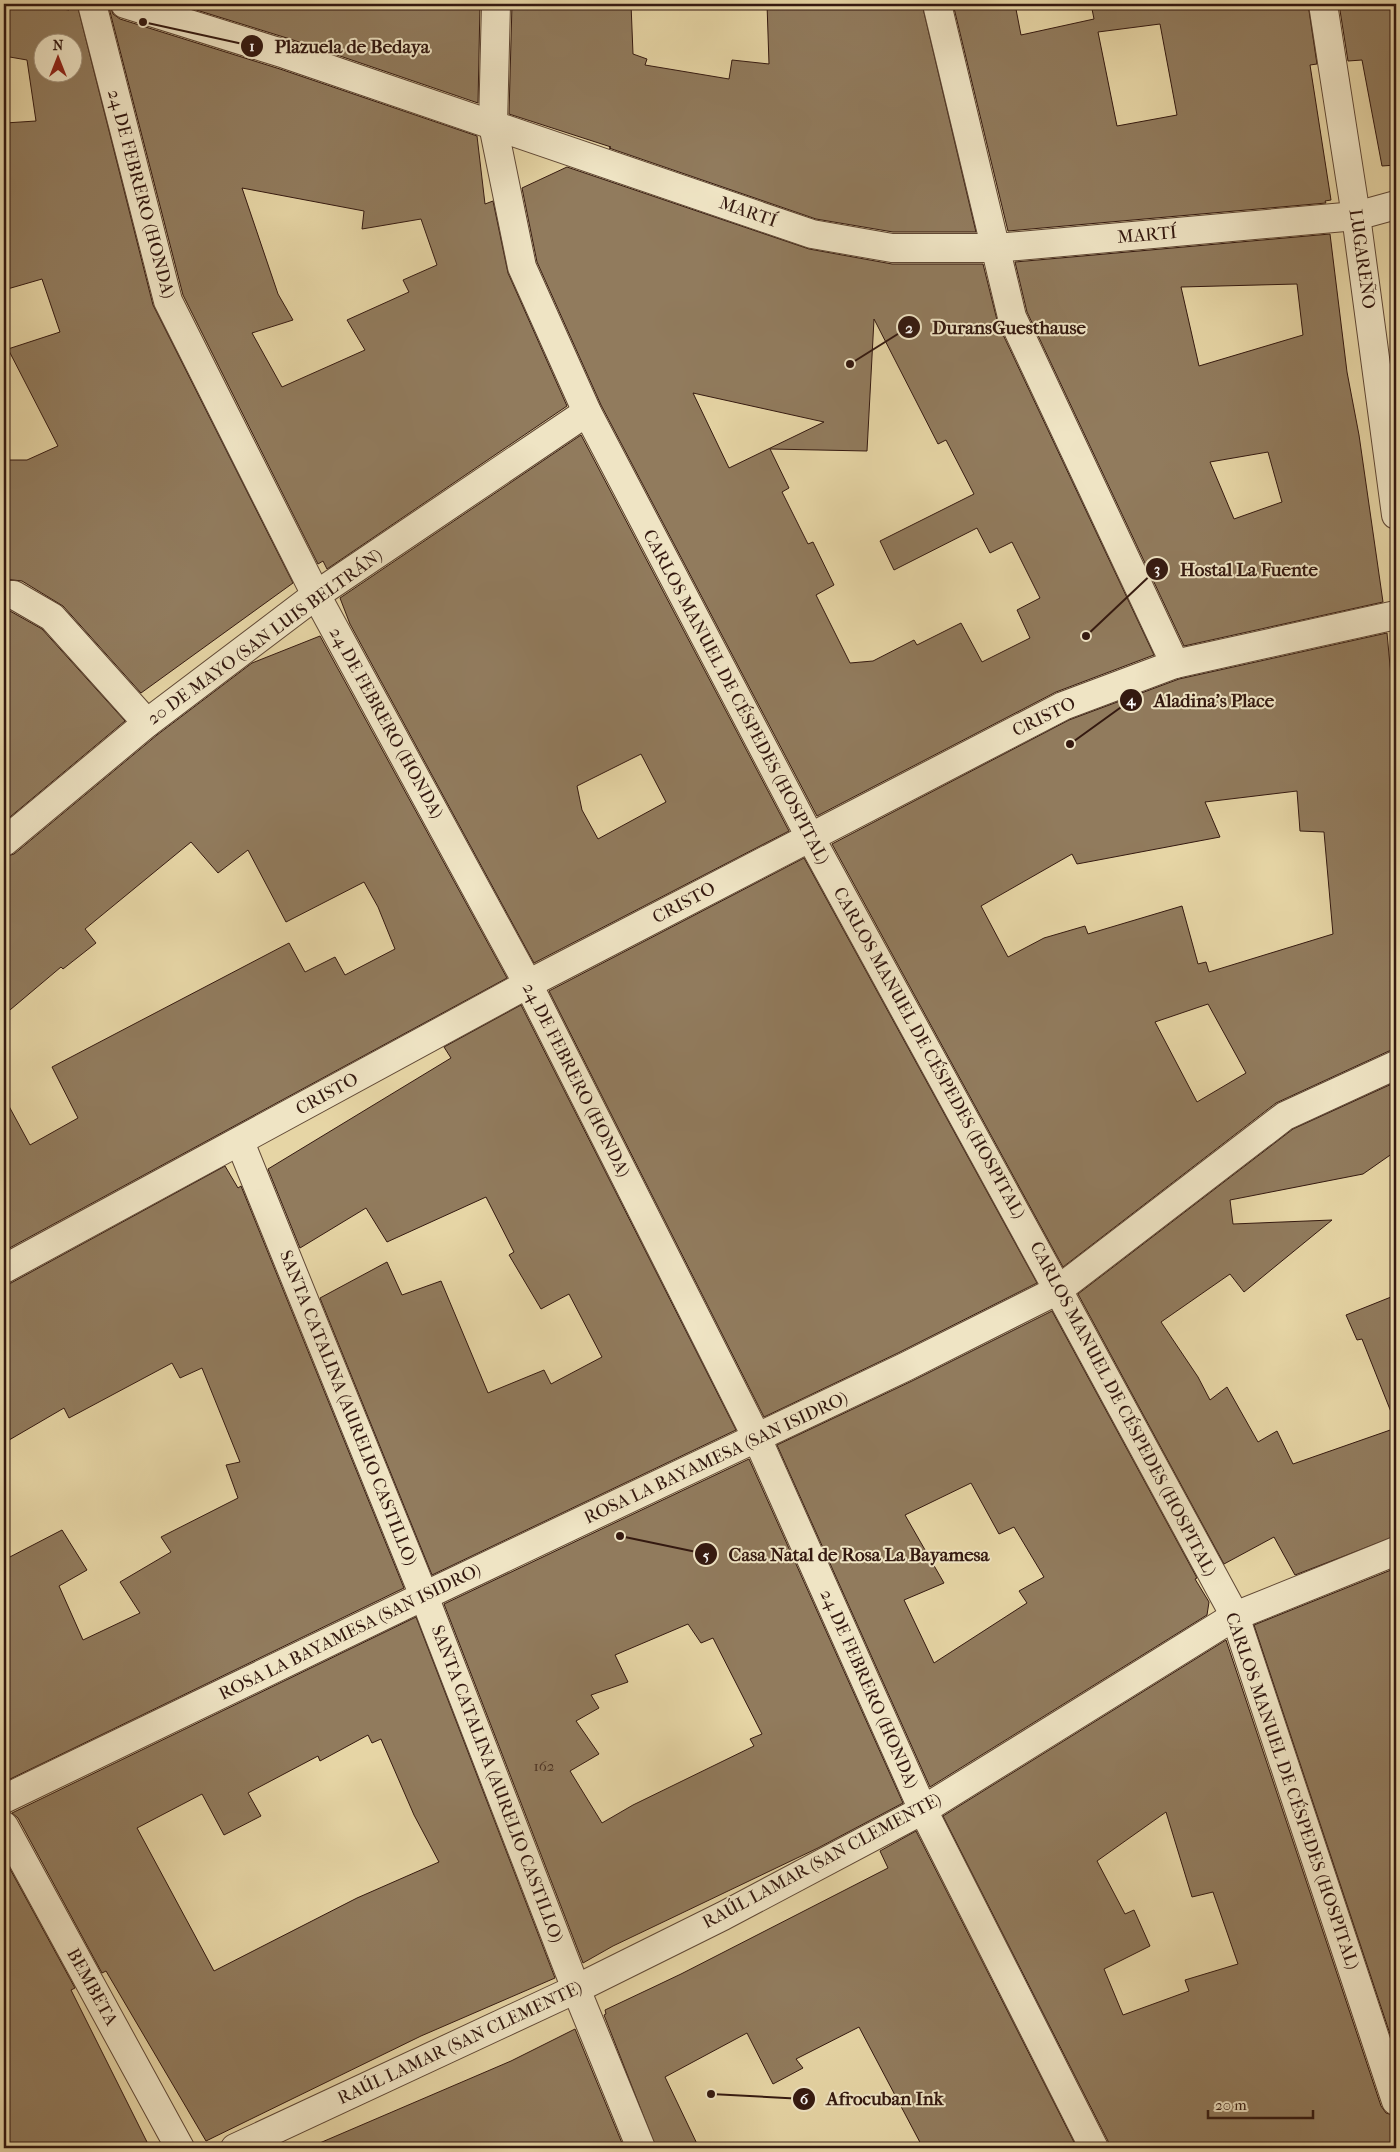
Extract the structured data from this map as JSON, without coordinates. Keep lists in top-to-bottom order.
{
  "streets": {
    "street": [
      "24 DE FEBRERO (HONDA)",
      "MARTÍ",
      "LUGAREÑO",
      "20 DE MAYO (SAN LUIS BELTRÁN)",
      "CARLOS MANUEL DE CÉSPEDES (HOSPITAL)",
      "CRISTO",
      "SANTA CATALINA (AURELIO CASTILLO)",
      "ROSA LA BAYAMESA (SAN ISIDRO)",
      "RAÚL LAMAR (SAN CLEMENTE)",
      "BEMBETA"
    ]
  },
  "crossings": [
    ["24 DE FEBRERO (HONDA)", "20 DE MAYO (SAN LUIS BELTRÁN)"],
    ["24 DE FEBRERO (HONDA)", "CRISTO"],
    ["24 DE FEBRERO (HONDA)", "ROSA LA BAYAMESA (SAN ISIDRO)"],
    ["24 DE FEBRERO (HONDA)", "RAÚL LAMAR (SAN CLEMENTE)"],
    ["MARTÍ", "LUGAREÑO"],
    ["MARTÍ", "CARLOS MANUEL DE CÉSPEDES (HOSPITAL)"],
    ["20 DE MAYO (SAN LUIS BELTRÁN)", "CARLOS MANUEL DE CÉSPEDES (HOSPITAL)"],
    ["CARLOS MANUEL DE CÉSPEDES (HOSPITAL)", "CRISTO"],
    ["CARLOS MANUEL DE CÉSPEDES (HOSPITAL)", "ROSA LA BAYAMESA (SAN ISIDRO)"],
    ["CARLOS MANUEL DE CÉSPEDES (HOSPITAL)", "RAÚL LAMAR (SAN CLEMENTE)"],
    ["CRISTO", "SANTA CATALINA (AURELIO CASTILLO)"],
    ["SANTA CATALINA (AURELIO CASTILLO)", "ROSA LA BAYAMESA (SAN ISIDRO)"],
    ["SANTA CATALINA (AURELIO CASTILLO)", "RAÚL LAMAR (SAN CLEMENTE)"]
  ],
  "places": [
    "Plazuela de Bedaya",
    "DuransGuesthause",
    "Hostal La Fuente",
    "Aladina's Place",
    "Casa Natal de Rosa La Bayamesa",
    "Afrocuban Ink"
  ],
  "house_numbers": ["162"],
  "scale_bar": "20 m",
  "north": "top"
}
